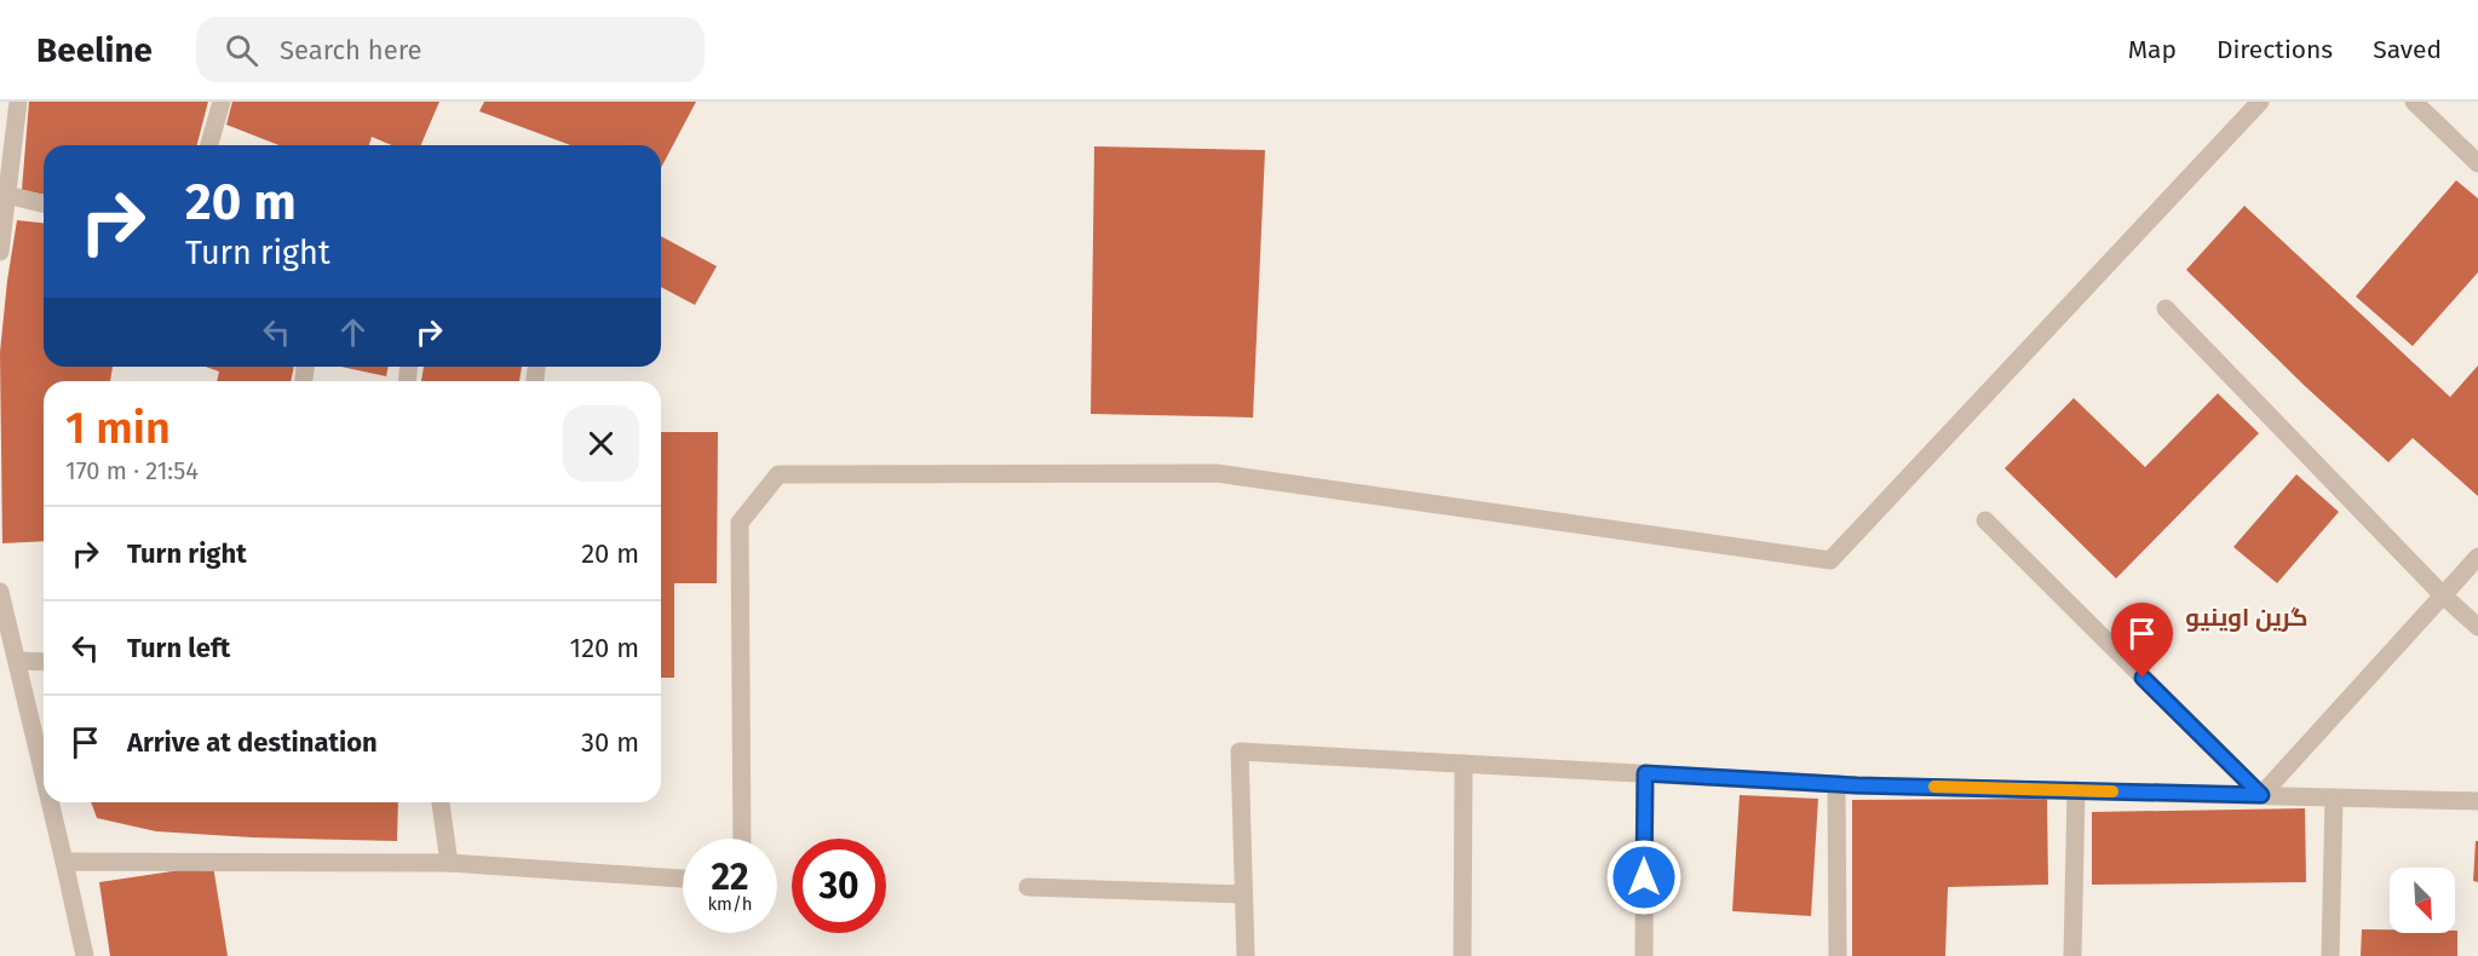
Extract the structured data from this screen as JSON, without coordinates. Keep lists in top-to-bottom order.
{
  "districts": ["گرین اوینیو"],
  "north": "bottom right",
  "page": {
    "header": "Beeline",
    "search": "Search here",
    "nav": ["Map", "Directions", "Saved"],
    "turn": ["20 m", "Turn right"],
    "heading": ["1 min", "170 m · 21:54"],
    "list": [
      {
        "name": "Turn right",
        "value": "20 m"
      },
      {
        "name": "Turn left",
        "value": "120 m"
      },
      {
        "name": "Arrive at destination",
        "value": "30 m"
      }
    ],
    "speed": "22 km/h",
    "limit": "30"
  }
}
